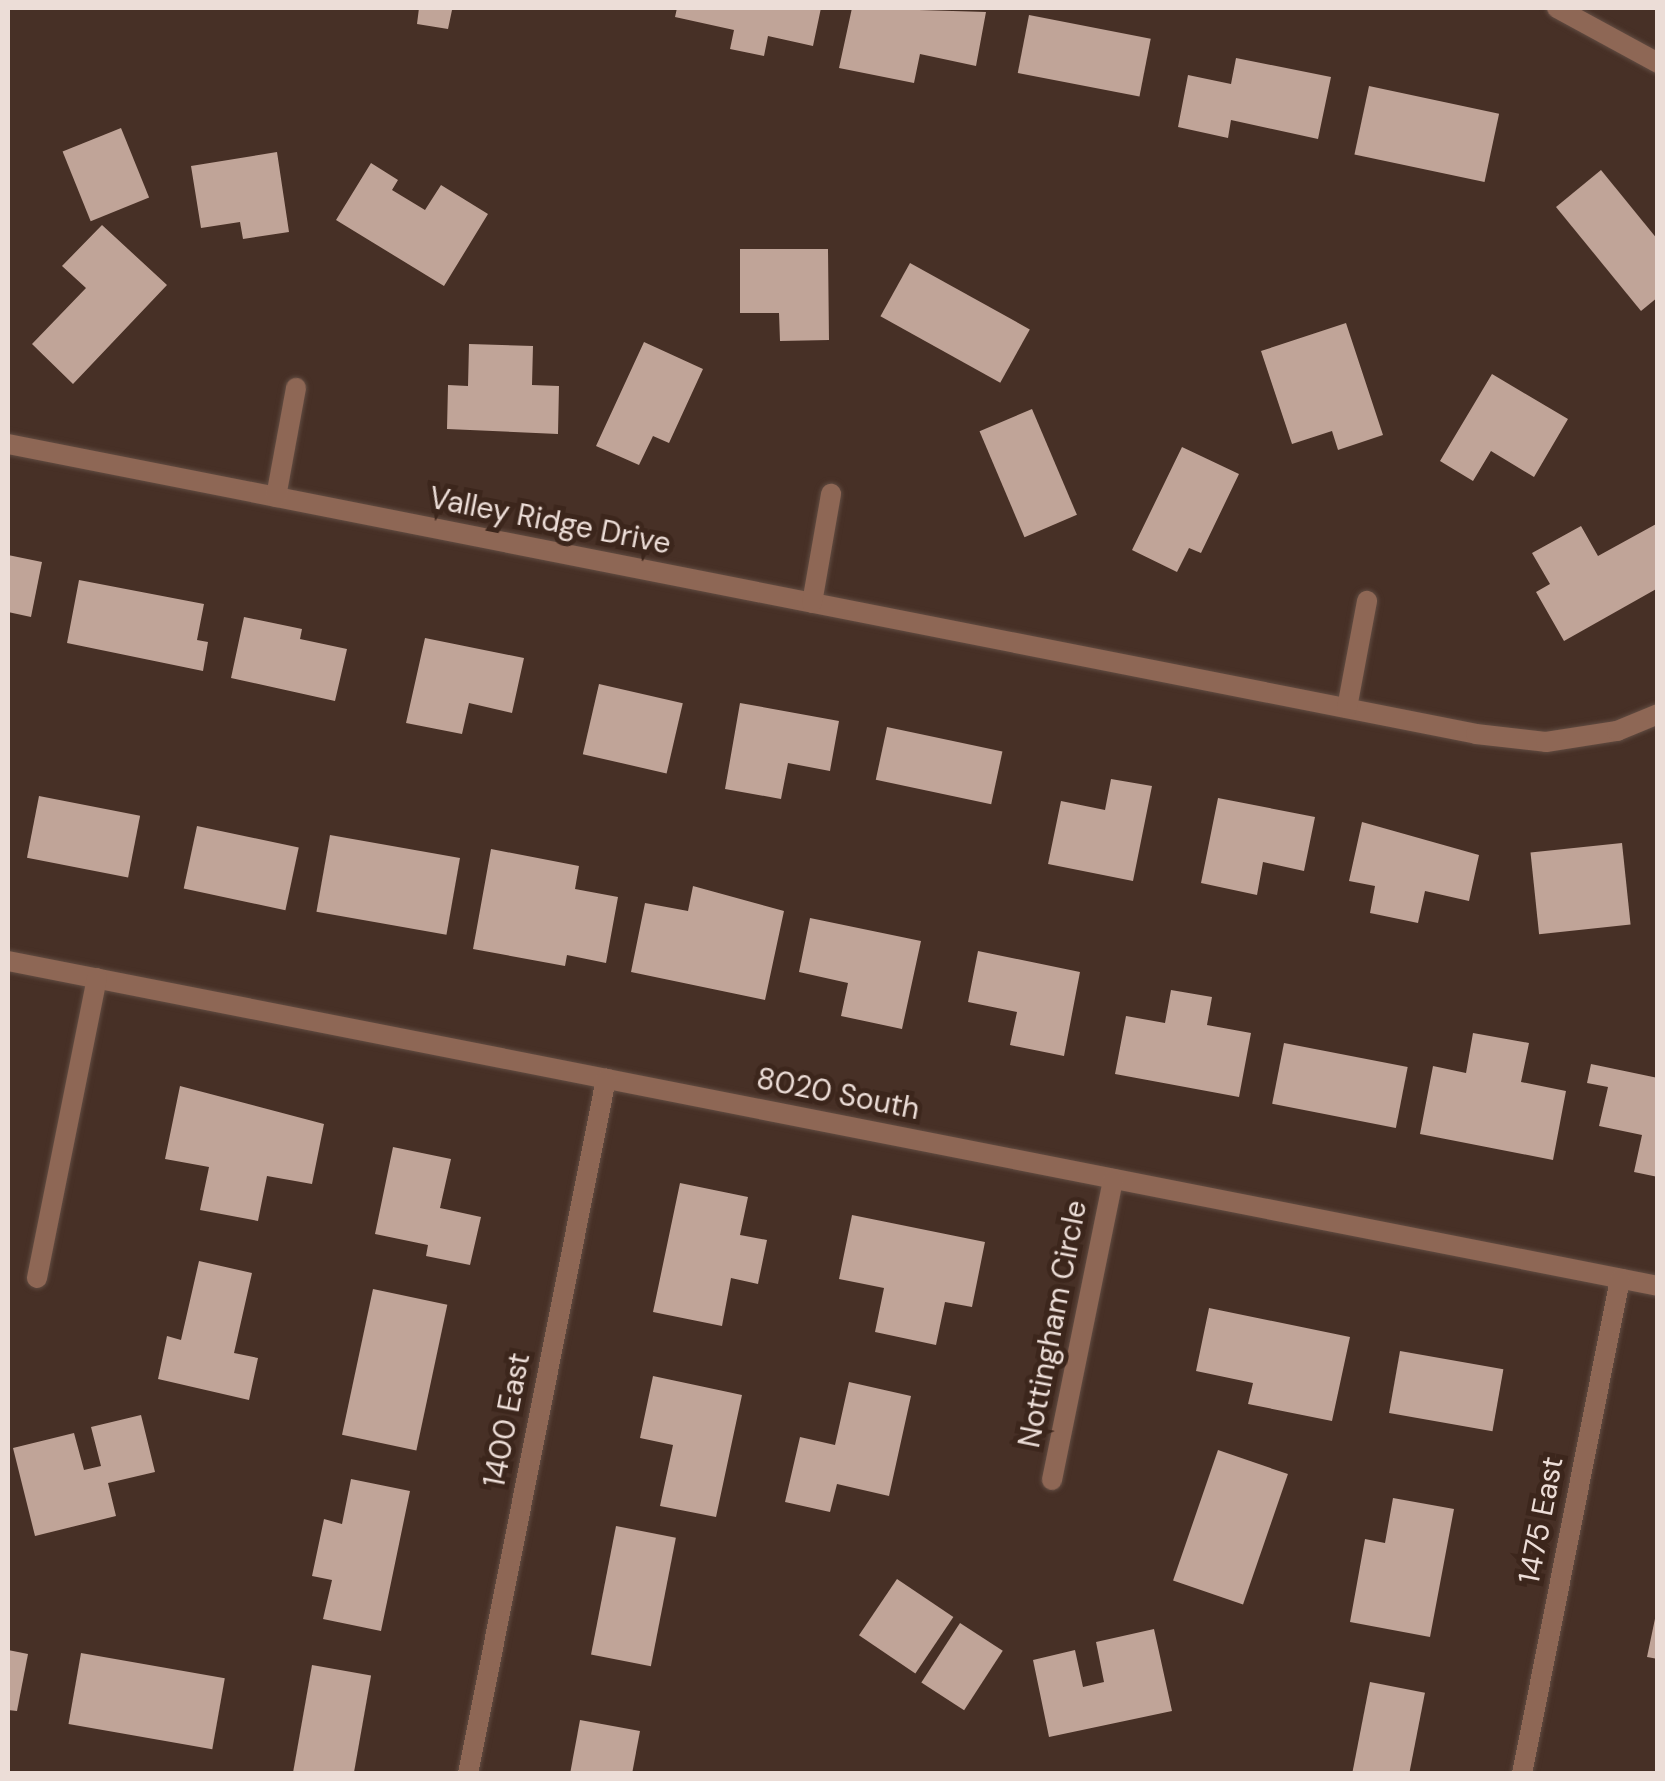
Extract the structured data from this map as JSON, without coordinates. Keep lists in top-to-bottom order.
{
  "streets": {
    "street": [
      "Valley Ridge Drive",
      "8020 South",
      "Nottingham Circle",
      "1400 East",
      "1475 East"
    ]
  },
  "crossings": [
    ["8020 South", "Nottingham Circle"],
    ["8020 South", "1400 East"],
    ["8020 South", "1475 East"]
  ]
}
